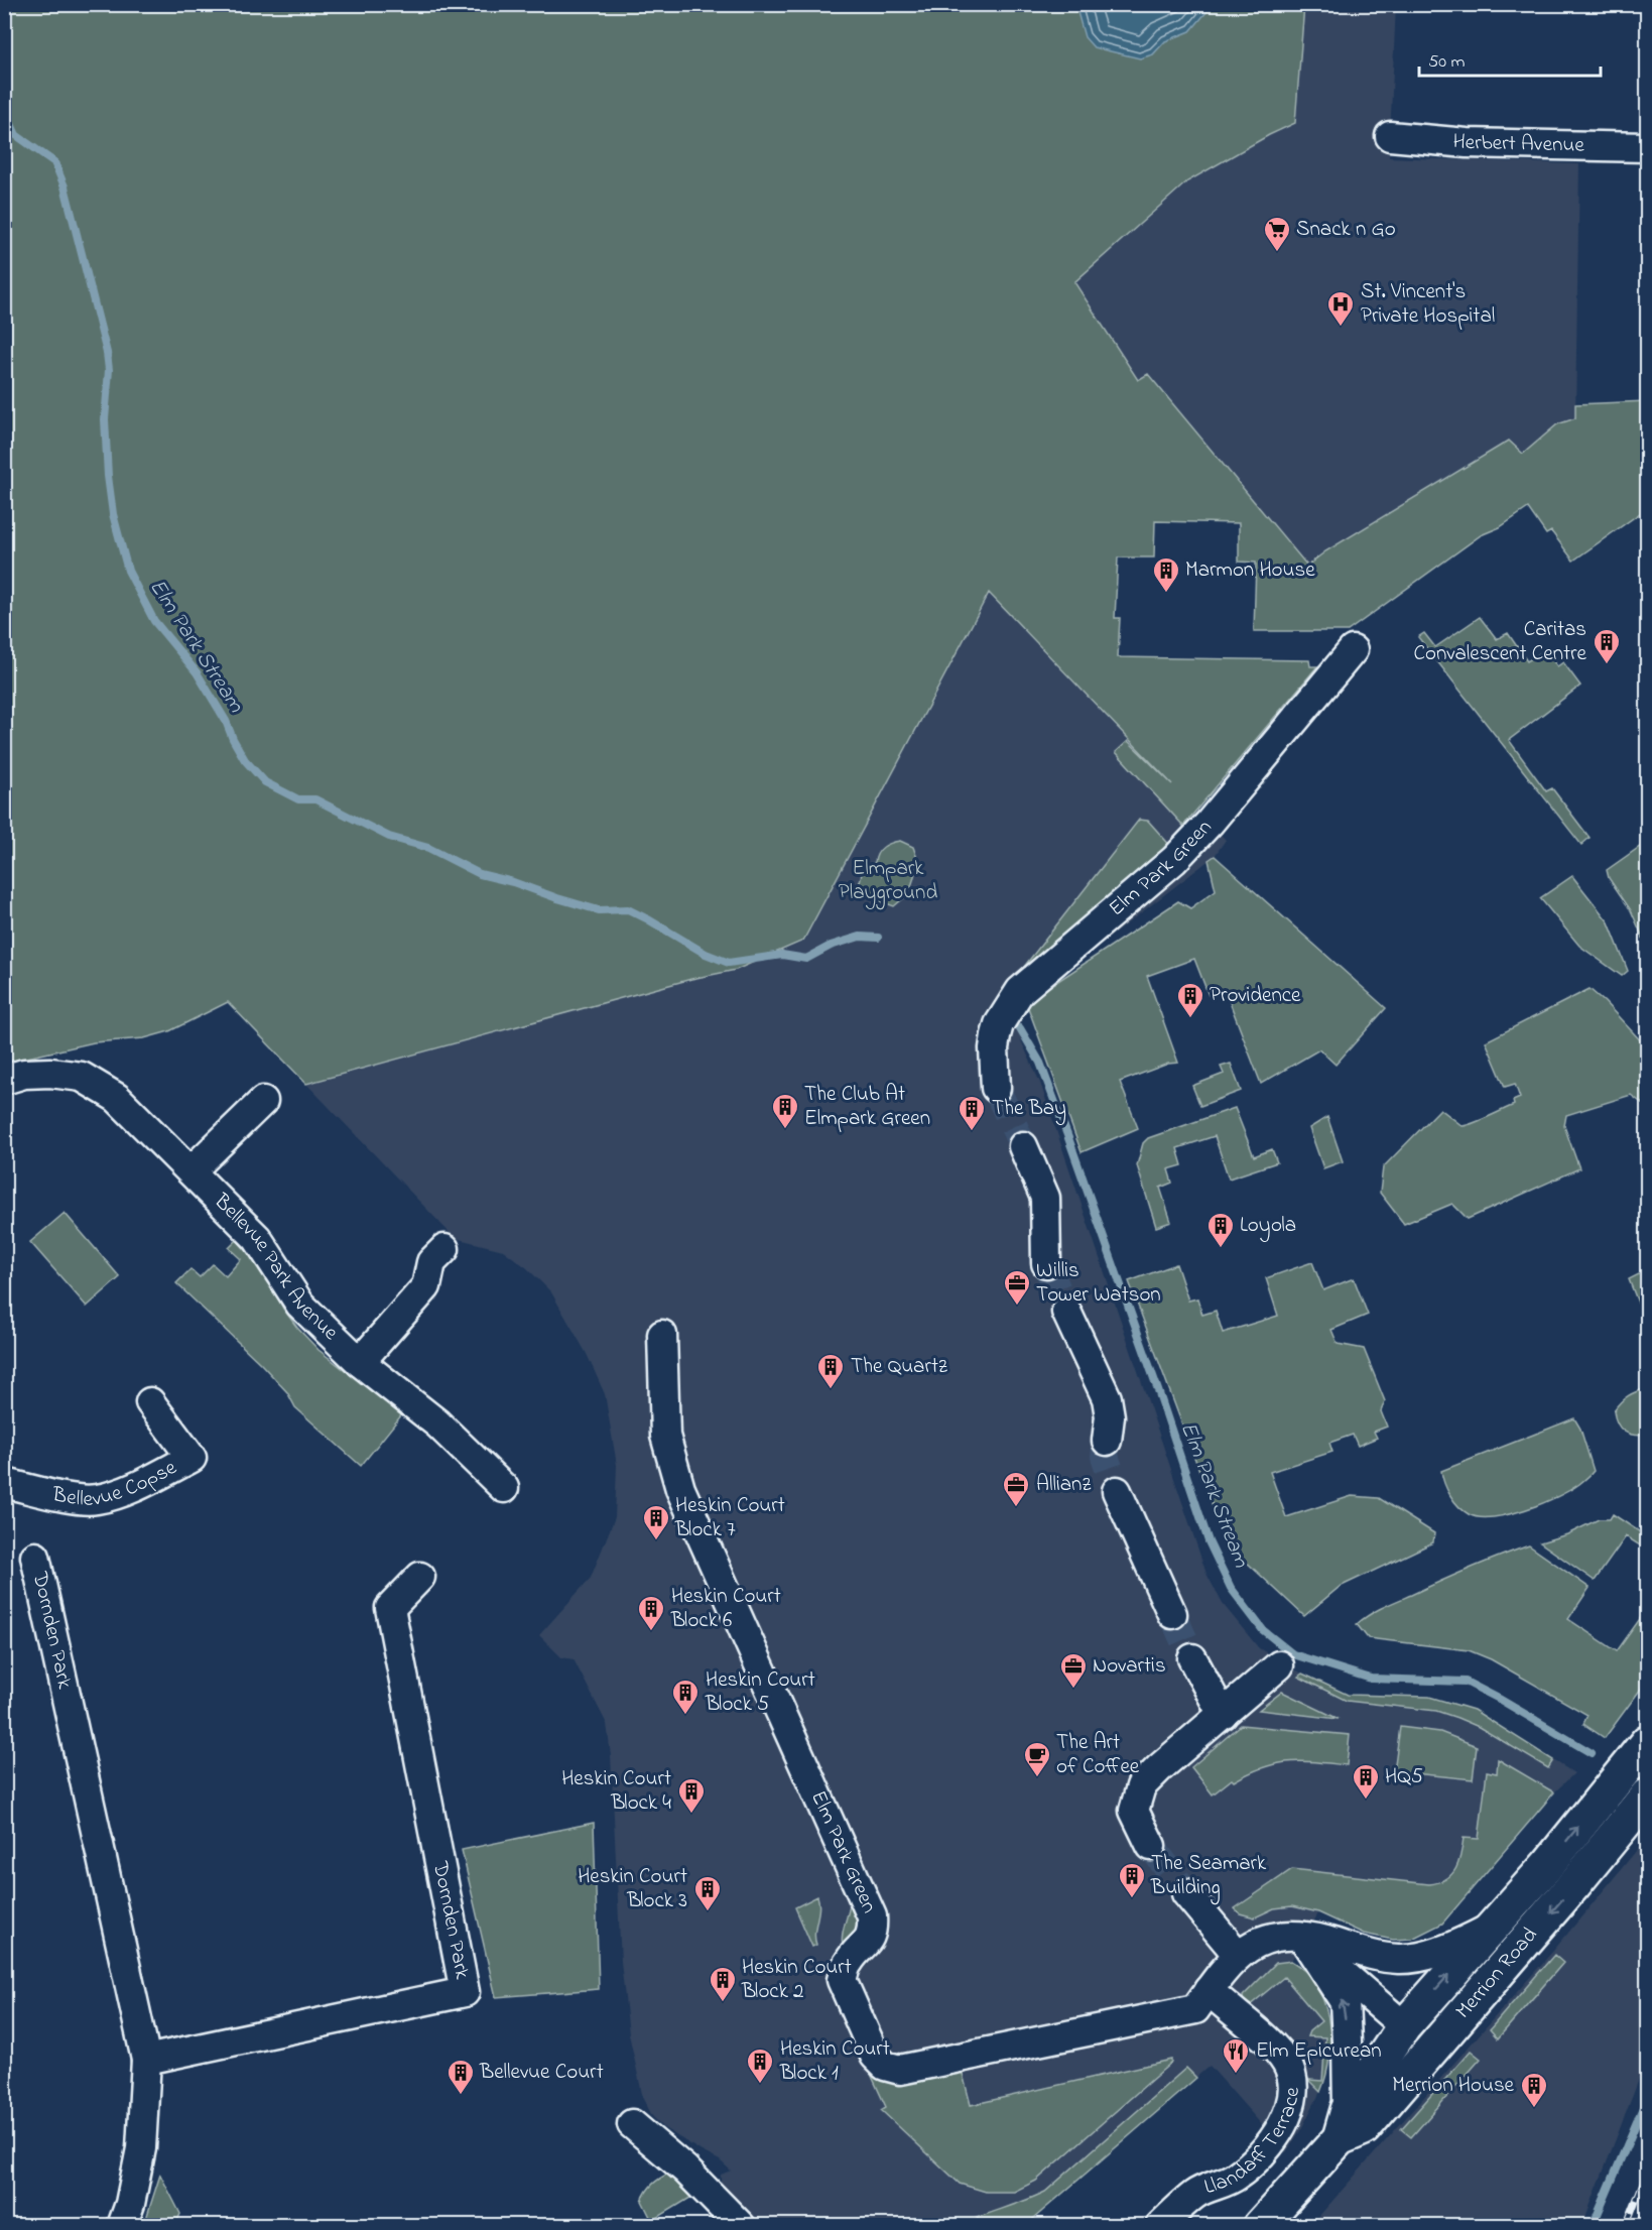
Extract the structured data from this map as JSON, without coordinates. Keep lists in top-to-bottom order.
{
  "streets": {
    "main road": ["Merrion Road"],
    "street": [
      "Herbert Avenue",
      "Elm Park Green",
      "Bellevue Park Avenue",
      "Bellevue Copse",
      "Dornden Park",
      "Llandaff Terrace"
    ]
  },
  "crossings": [
    ["Elm Park Green", "Merrion Road"],
    ["Elm Park Green", "Llandaff Terrace"]
  ],
  "water": ["Elm Park Stream"],
  "parks": ["Elmpark Playground"],
  "places": {
    "supermarket": ["Snack n Go"],
    "hospital": ["St. Vincent's Private Hospital"],
    "building": [
      "Marmon House",
      "Caritas Convalescent Centre",
      "Providence",
      "The Club At Elmpark Green",
      "The Bay",
      "Loyola",
      "The Quartz",
      "Heskin Court Block 7",
      "Heskin Court Block 6",
      "Heskin Court Block 5",
      "HQ5",
      "Heskin Court Block 4",
      "The Seamark Building",
      "Heskin Court Block 3",
      "Heskin Court Block 2",
      "Heskin Court Block 1",
      "Bellevue Court",
      "Merrion House"
    ],
    "office": ["Willis Tower Watson", "Allianz", "Novartis"],
    "cafe": ["The Art of Coffee"],
    "restaurant": ["Elm Epicurean"]
  },
  "scale_bar": "50 m"
}
